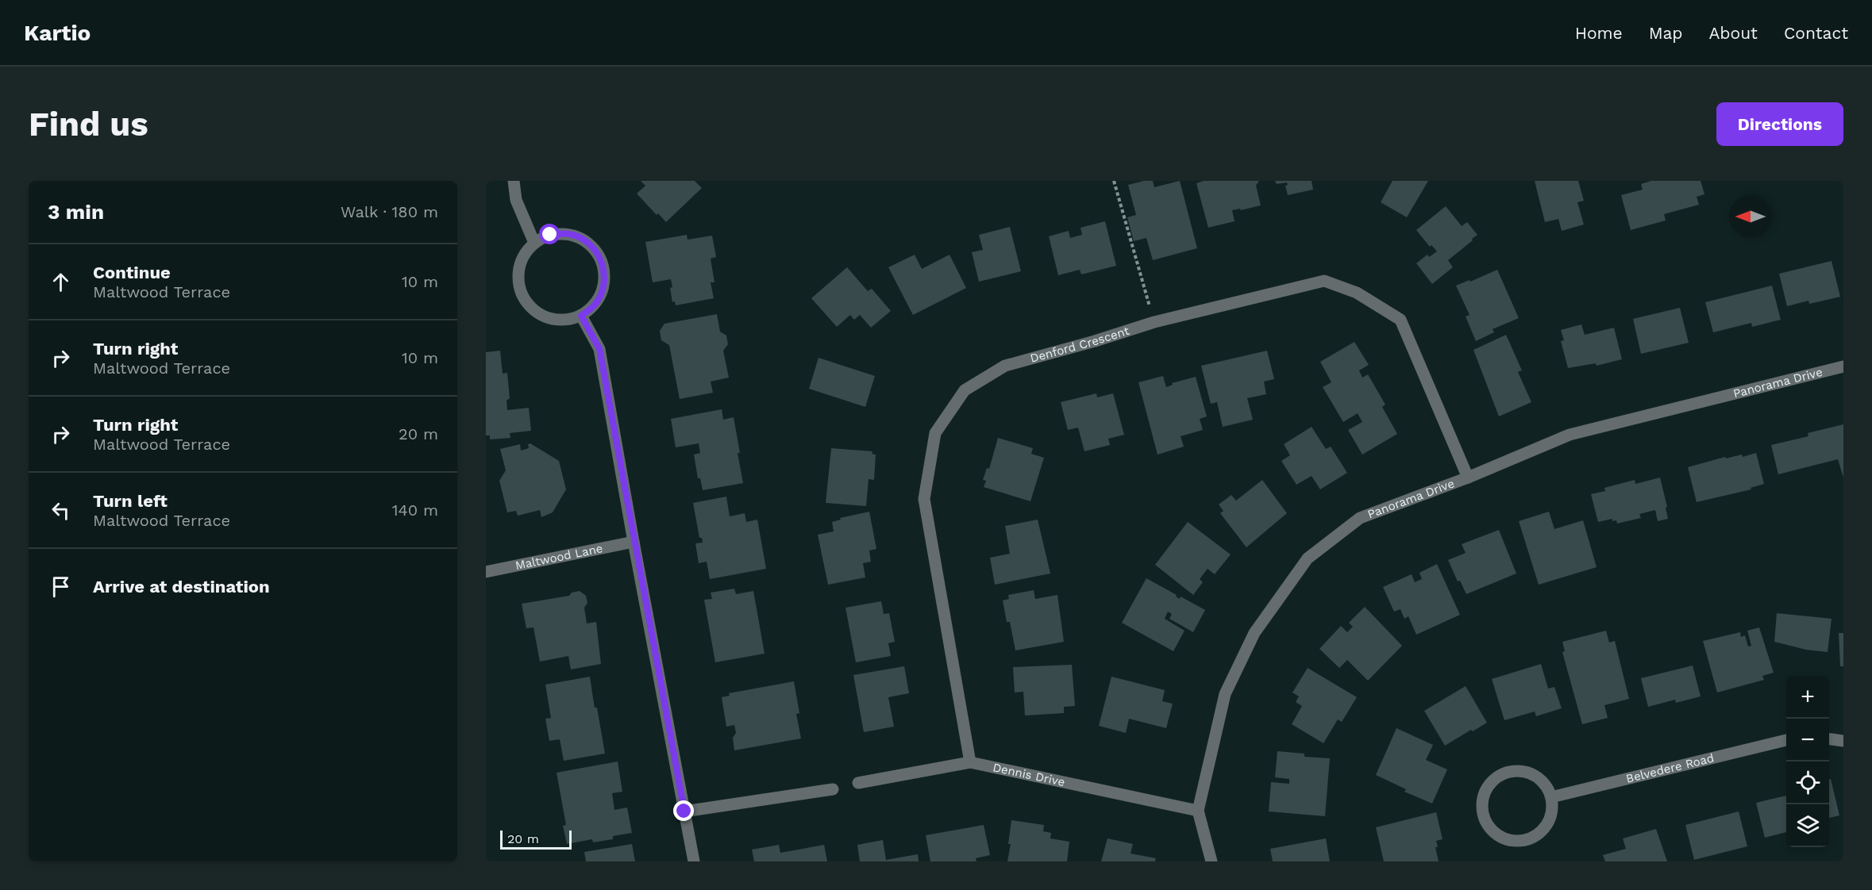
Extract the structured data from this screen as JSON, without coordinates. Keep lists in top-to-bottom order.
{
  "streets": {
    "street": [
      "Denford Crescent",
      "Panorama Drive",
      "Maltwood Lane",
      "Belvedere Road",
      "Dennis Drive"
    ]
  },
  "crossings": [
    ["Denford Crescent", "Panorama Drive"],
    ["Denford Crescent", "Dennis Drive"],
    ["Panorama Drive", "Dennis Drive"]
  ],
  "scale_bar": "20 m",
  "north": "left",
  "page": {
    "header": "Kartio",
    "nav": [
      "Home",
      "Map",
      "About",
      "Contact"
    ],
    "buttons": "Directions",
    "title": "Find us",
    "heading": ["3 min", "Walk · 180 m"],
    "list": [
      ["Continue", "Maltwood Terrace", "10 m"],
      ["Turn right", "Maltwood Terrace", "10 m"],
      ["Turn right", "Maltwood Terrace", "20 m"],
      ["Turn left", "Maltwood Terrace", "140 m"],
      "Arrive at destination"
    ],
    "map_buttons": ["+", "−"],
    "scale": "20 m"
  }
}
